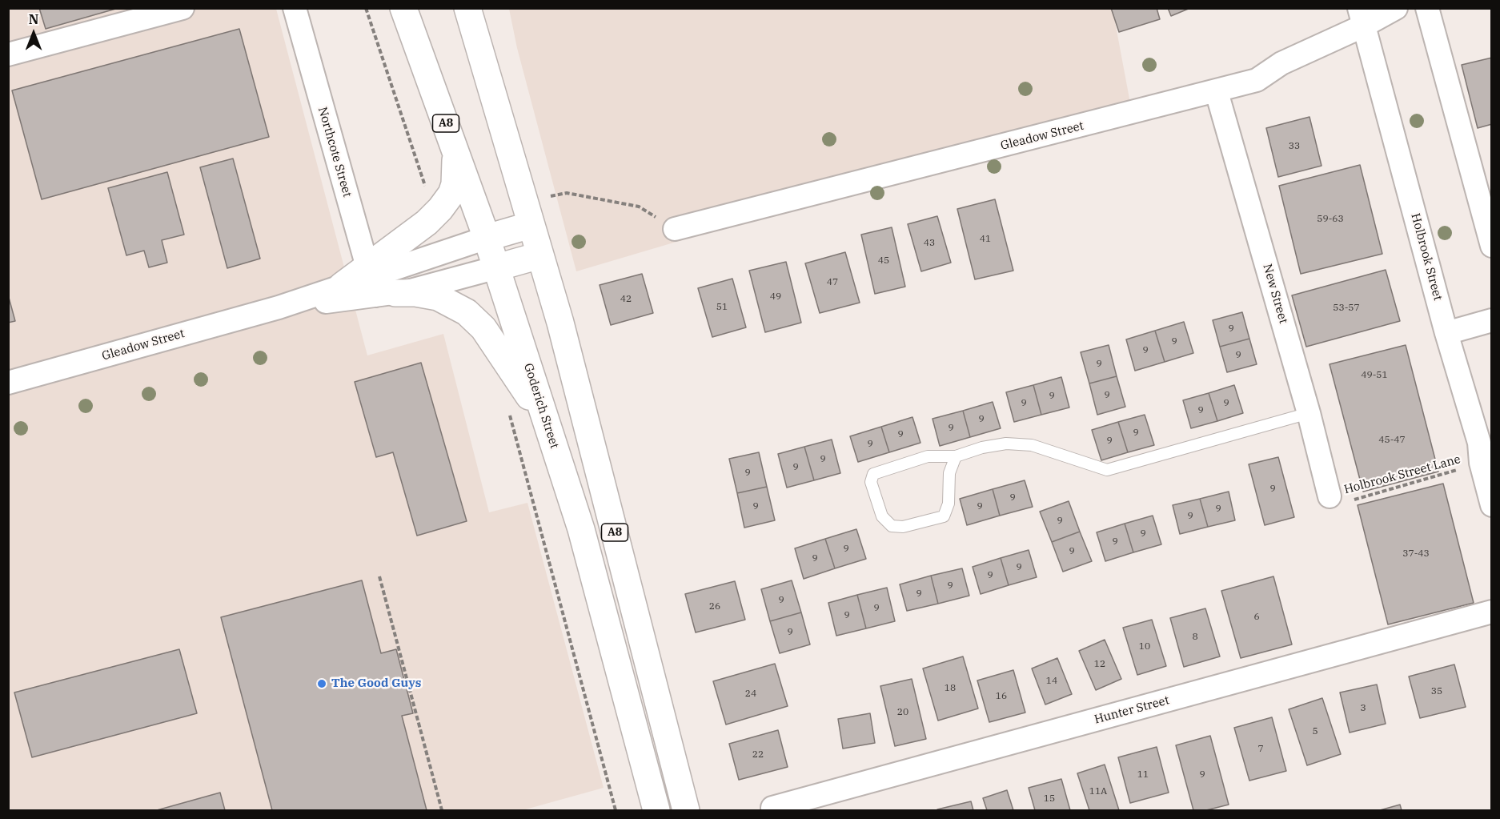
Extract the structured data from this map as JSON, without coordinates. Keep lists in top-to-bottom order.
{
  "streets": {
    "highway": ["A8", "Goderich Street"],
    "street": [
      "Gleadow Street",
      "Northcote Street",
      "Holbrook Street",
      "New Street",
      "Hunter Street"
    ],
    "path": ["Holbrook Street Lane"]
  },
  "crossings": [
    ["Gleadow Street", "Northcote Street"],
    ["Gleadow Street", "Holbrook Street"],
    ["Gleadow Street", "New Street"],
    ["Gleadow Street", "Goderich Street"],
    ["Holbrook Street", "Holbrook Street Lane"],
    ["New Street", "Holbrook Street Lane"]
  ],
  "places": ["The Good Guys"],
  "house_numbers": [
    "33",
    "59-63",
    "41",
    "43",
    "45",
    "47",
    "49",
    "42",
    "51",
    "53-57",
    "9",
    "9",
    "9",
    "9",
    "9",
    "49-51",
    "9",
    "9",
    "9",
    "9",
    "9",
    "9",
    "9",
    "9",
    "9",
    "45-47",
    "9",
    "9",
    "9",
    "9",
    "9",
    "9",
    "9",
    "9",
    "9",
    "9",
    "9",
    "9",
    "9",
    "9",
    "9",
    "9",
    "37-43",
    "9",
    "9",
    "9",
    "9",
    "9",
    "9",
    "26",
    "9",
    "9",
    "6",
    "9",
    "8",
    "10",
    "12",
    "14",
    "18",
    "35",
    "24",
    "16",
    "3",
    "20",
    "5",
    "7",
    "22",
    "11",
    "9",
    "11A",
    "15"
  ],
  "north": "top"
}
